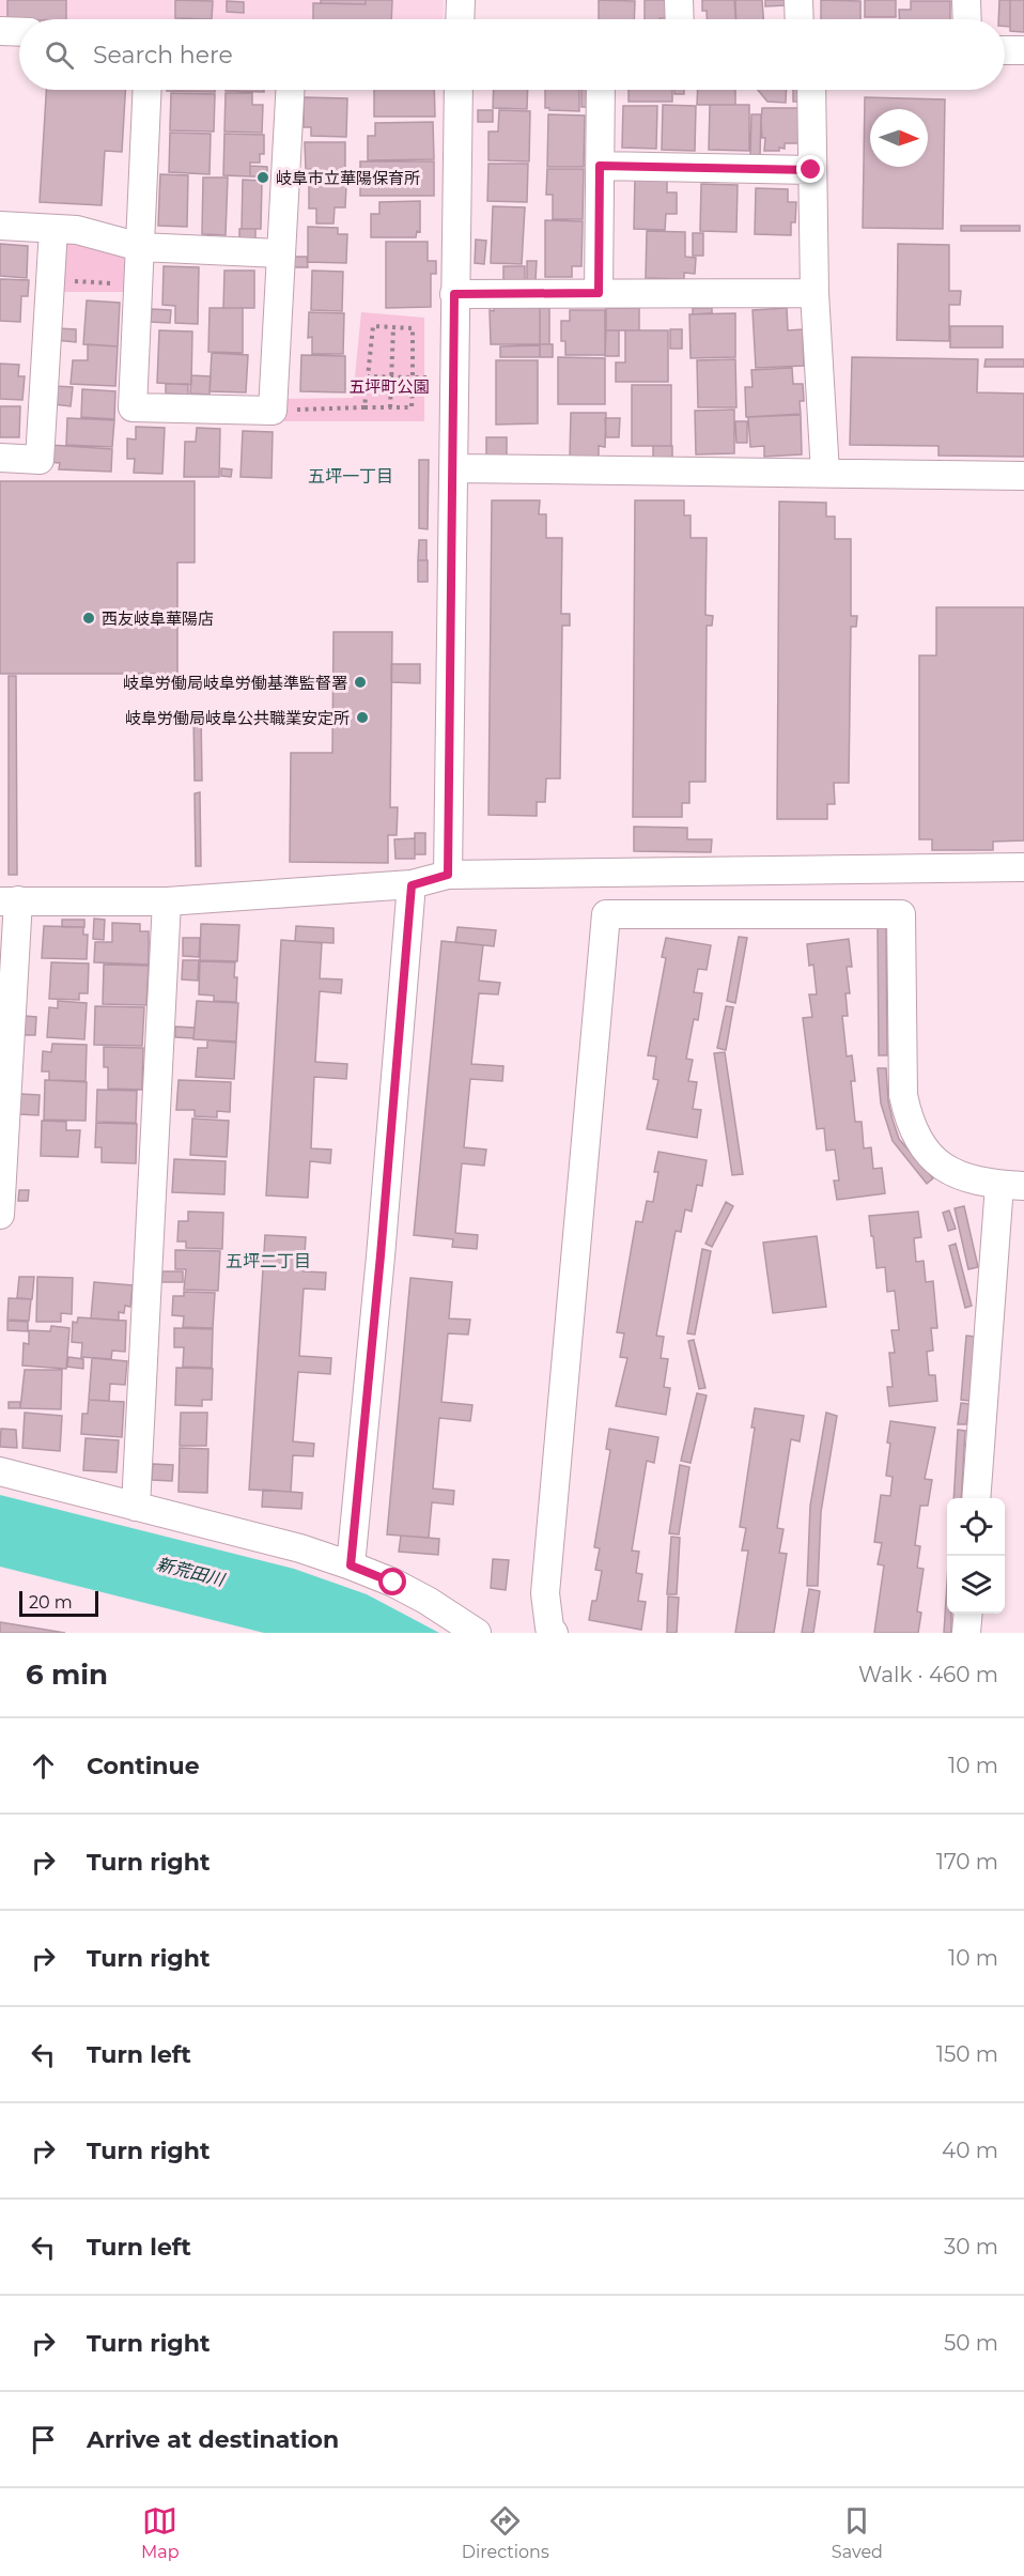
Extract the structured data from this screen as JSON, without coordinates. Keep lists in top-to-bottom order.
{
  "districts": ["五坪一丁目", "五坪二丁目"],
  "water": ["新荒田川"],
  "parks": ["五坪町公園"],
  "places": [
    "岐阜市立華陽保育所",
    "西友岐阜華陽店",
    "岐阜労働局岐阜労働基準監督署",
    "岐阜労働局岐阜公共職業安定所"
  ],
  "scale_bar": "20 m",
  "north": "right",
  "page": {
    "search": "Search here",
    "scale": "20 m",
    "heading": ["6 min", "Walk · 460 m"],
    "list": [
      ["Continue", "10 m"],
      ["Turn right", "170 m"],
      ["Turn right", "10 m"],
      ["Turn left", "150 m"],
      ["Turn right", "40 m"],
      ["Turn left", "30 m"],
      ["Turn right", "50 m"],
      "Arrive at destination"
    ],
    "nav": ["Map", "Directions", "Saved"]
  }
}
